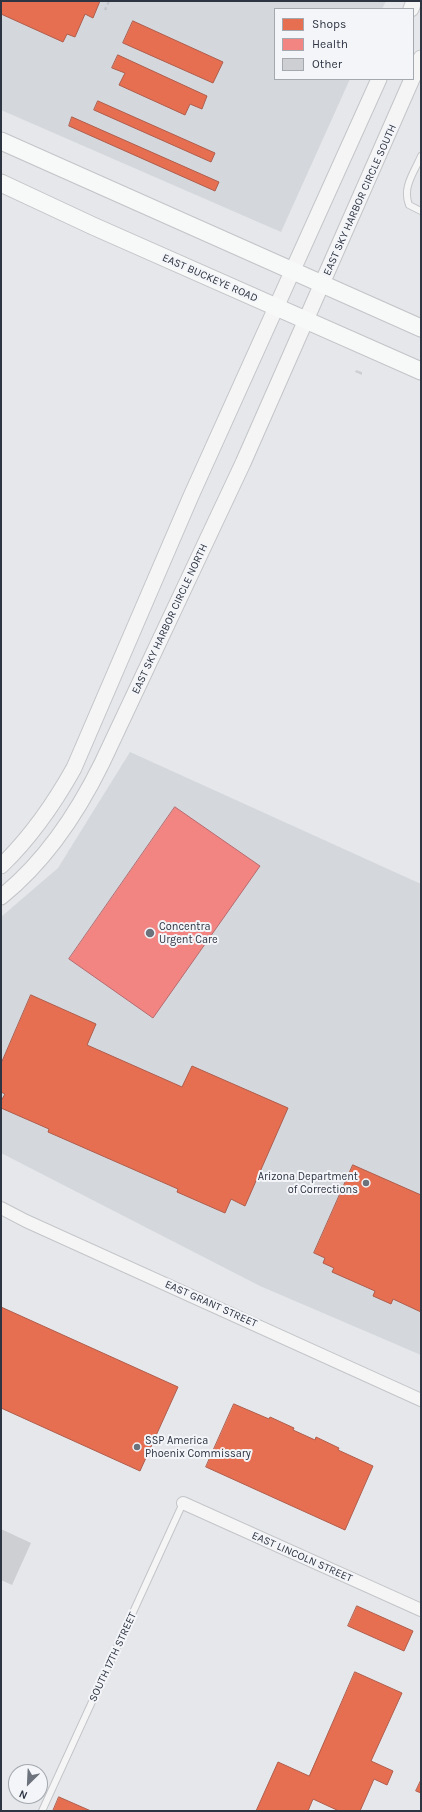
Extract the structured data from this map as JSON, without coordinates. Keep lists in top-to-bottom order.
{
  "streets": {
    "main road": ["EAST BUCKEYE ROAD"],
    "street": [
      "EAST SKY HARBOR CIRCLE SOUTH",
      "EAST SKY HARBOR CIRCLE NORTH",
      "EAST GRANT STREET",
      "EAST LINCOLN STREET"
    ],
    "lane": ["SOUTH 17TH STREET"]
  },
  "crossings": [
    ["EAST SKY HARBOR CIRCLE SOUTH", "EAST BUCKEYE ROAD"],
    ["EAST SKY HARBOR CIRCLE SOUTH", "EAST SKY HARBOR CIRCLE NORTH"],
    ["EAST BUCKEYE ROAD", "EAST SKY HARBOR CIRCLE NORTH"],
    ["EAST LINCOLN STREET", "SOUTH 17TH STREET"]
  ],
  "places": ["Concentra Urgent Care", "Arizona Department of Corrections", "SSP America Phoenix Commissary"],
  "legend": ["Shops", "Health", "Other"],
  "north": "bottom left"
}
